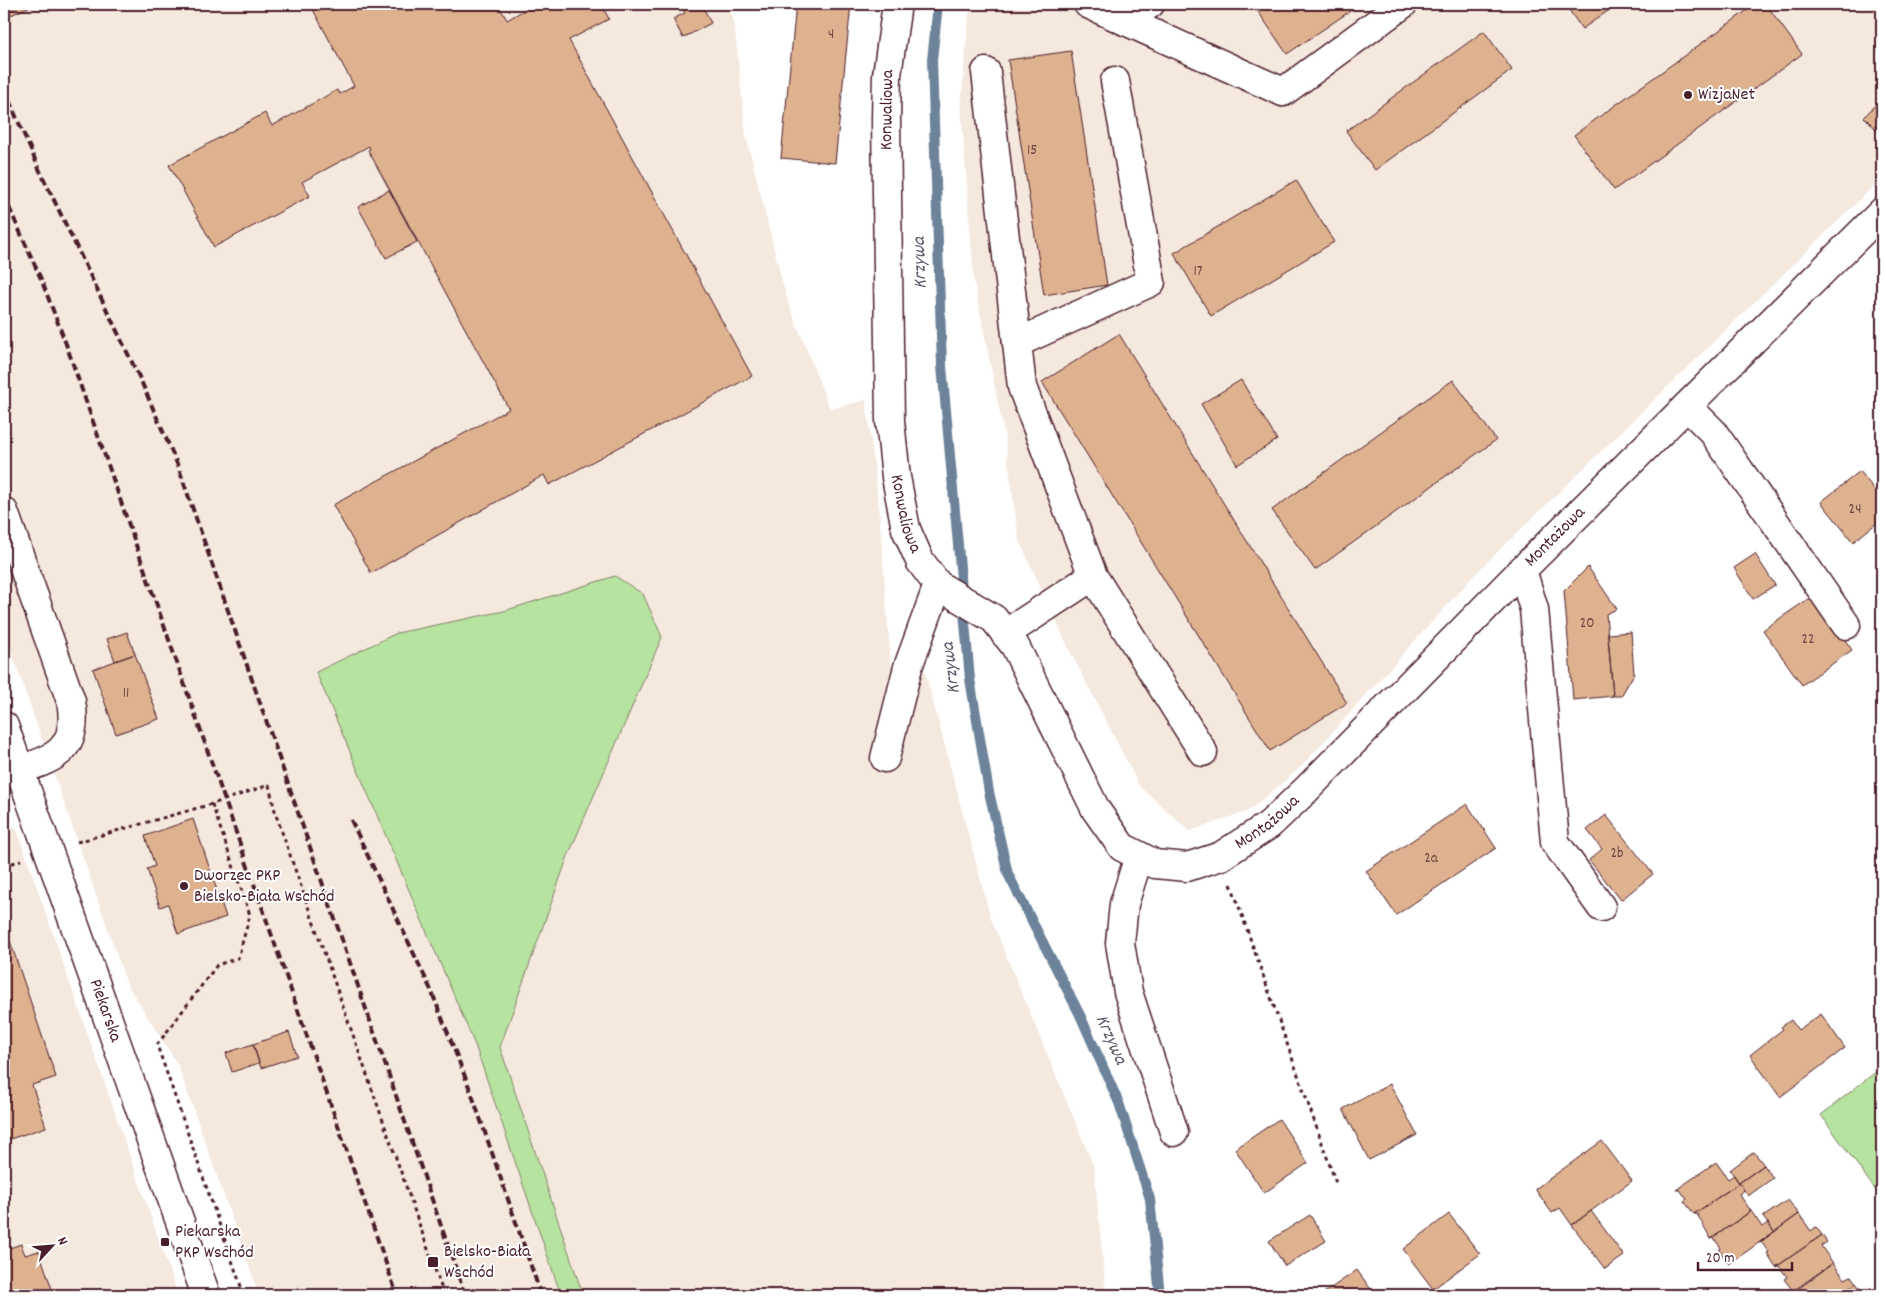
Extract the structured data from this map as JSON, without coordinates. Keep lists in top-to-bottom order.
{
  "streets": {
    "street": ["Konwaliowa", "Montażowa", "Piekarska"]
  },
  "crossings": [
    ["Konwaliowa", "Montażowa"]
  ],
  "water": ["Krzywa"],
  "places": {
    "other": ["WizjaNet", "Dworzec PKP Bielsko-Biała Wschód"],
    "transit": ["Piekarska PKP Wschód", "Bielsko-Biała Wschód"]
  },
  "house_numbers": [
    "4",
    "15",
    "17",
    "24",
    "20",
    "22",
    "11",
    "2b",
    "2a"
  ],
  "scale_bar": "20 m",
  "north": "top right"
}
